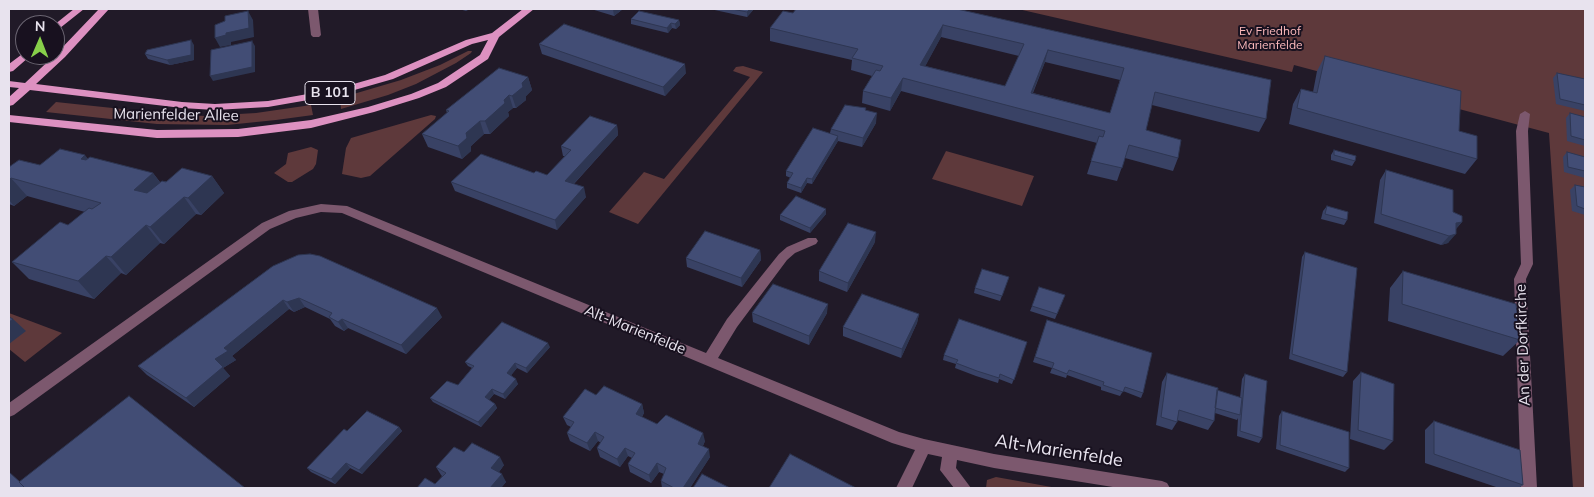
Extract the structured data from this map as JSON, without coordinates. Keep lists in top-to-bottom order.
{
  "streets": {
    "main road": ["B 101", "Marienfelder Allee"],
    "street": ["Alt-Marienfelde", "An der Dorfkirche"]
  },
  "parks": ["Ev Friedhof Marienfelde"],
  "north": "top"
}
